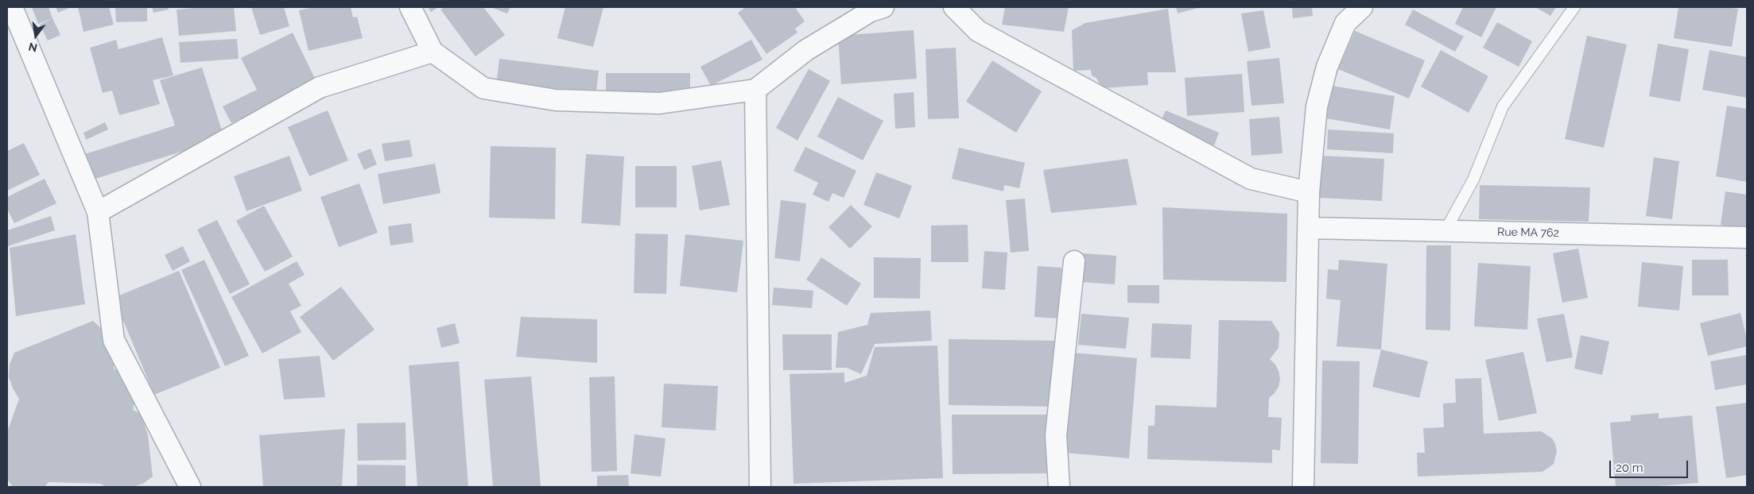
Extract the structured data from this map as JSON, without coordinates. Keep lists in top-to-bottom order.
{
  "streets": {
    "street": ["Rue MA 762"]
  },
  "scale_bar": "20 m",
  "north": "bottom"
}
